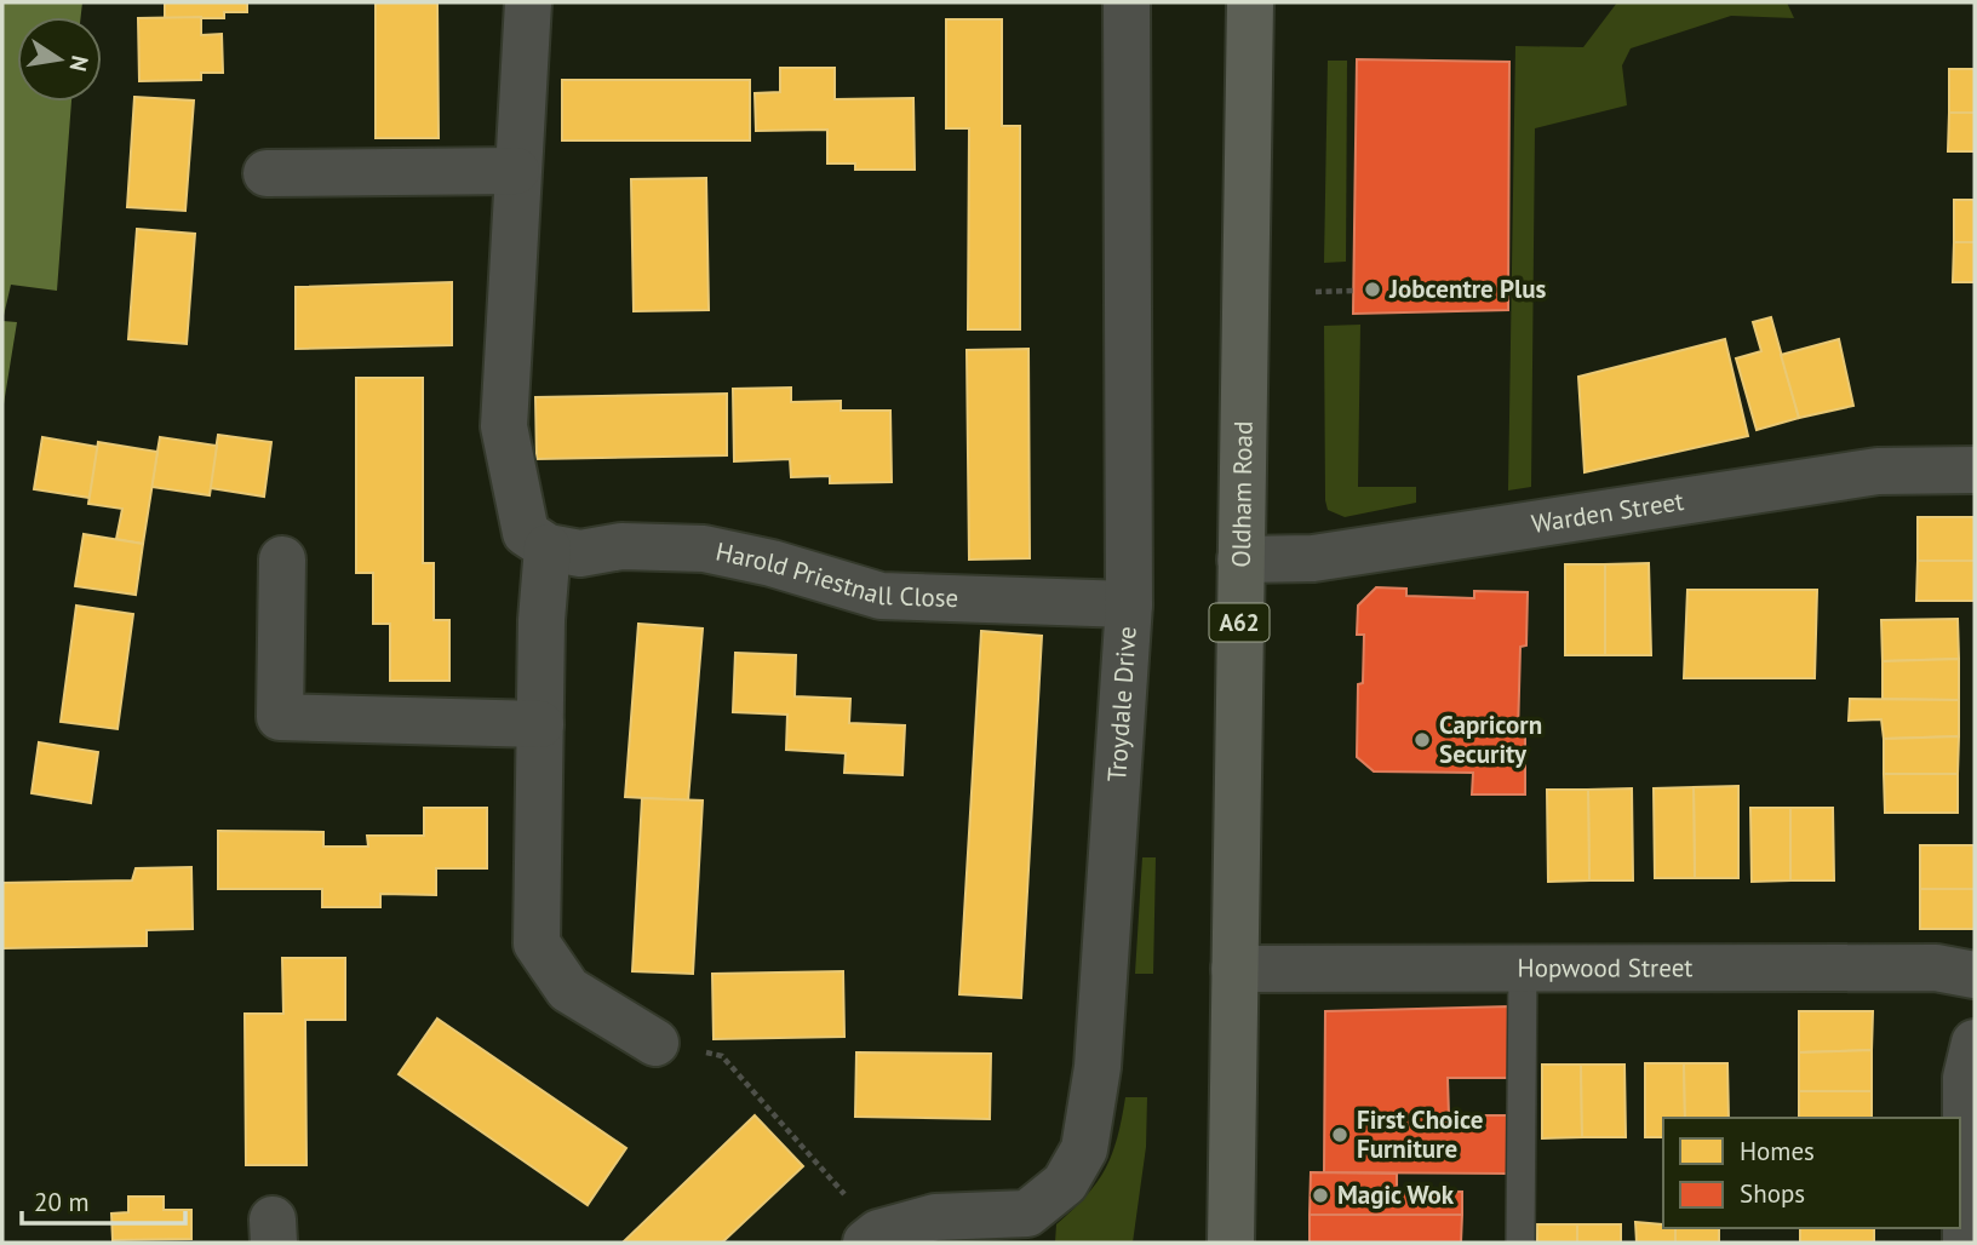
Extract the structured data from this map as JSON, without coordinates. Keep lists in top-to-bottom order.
{
  "streets": {
    "highway": ["Oldham Road", "A62"],
    "street": [
      "Warden Street",
      "Harold Priestnall Close",
      "Troydale Drive",
      "Hopwood Street"
    ]
  },
  "crossings": [
    ["Oldham Road", "Warden Street"],
    ["Oldham Road", "Hopwood Street"],
    ["Harold Priestnall Close", "Troydale Drive"]
  ],
  "places": [
    "Jobcentre Plus",
    "Capricorn Security",
    "First Choice Furniture",
    "Magic Wok"
  ],
  "legend": ["Homes", "Shops"],
  "scale_bar": "20 m",
  "north": "right"
}
